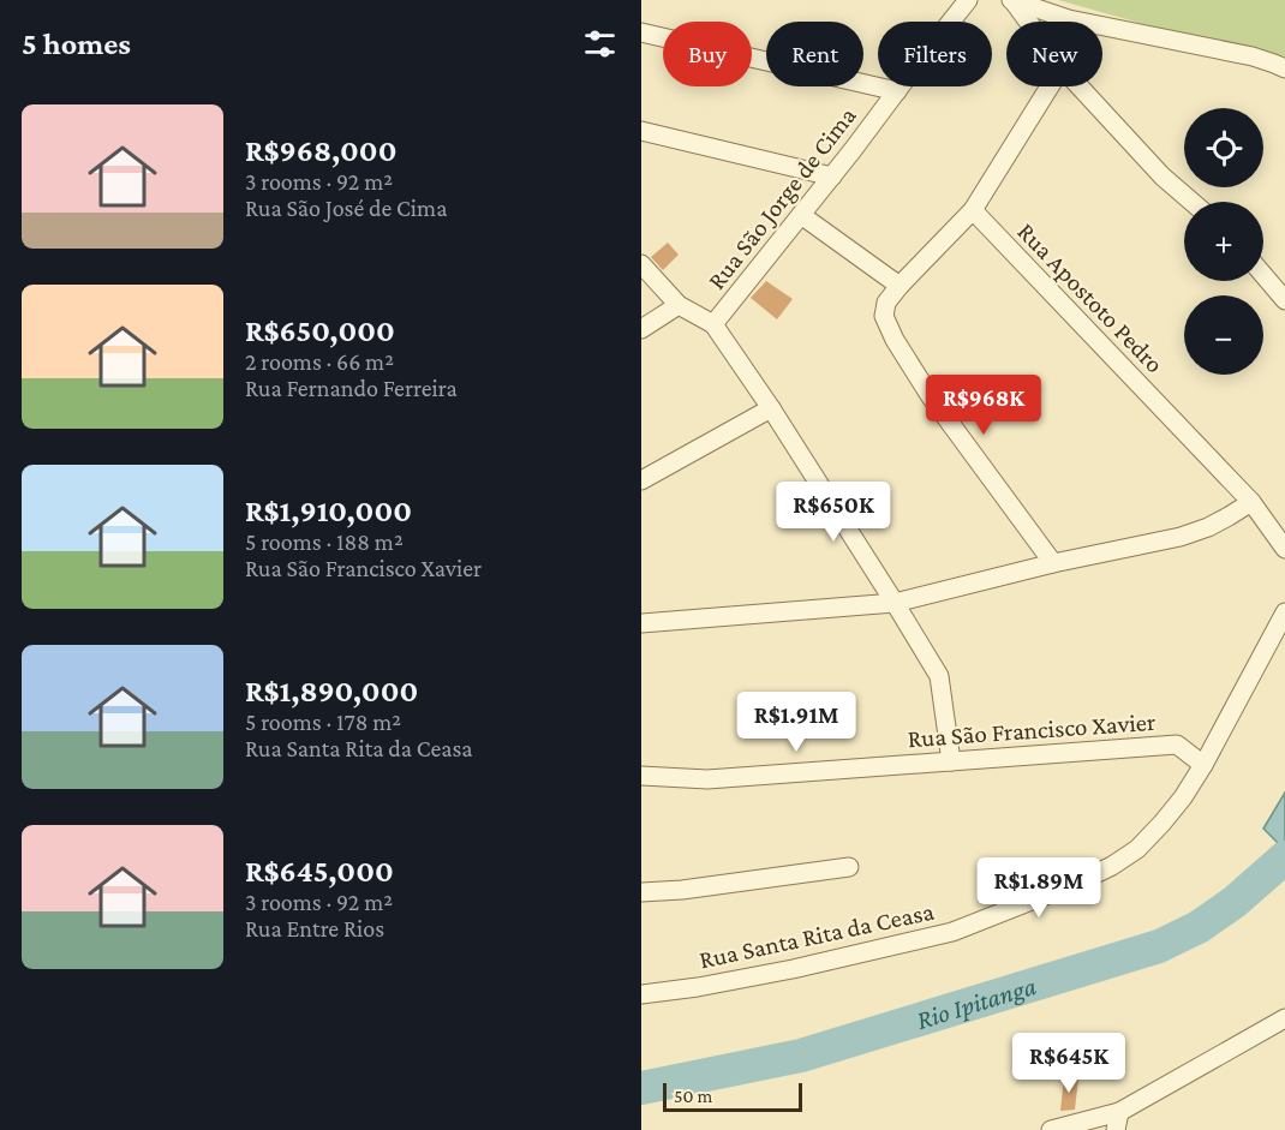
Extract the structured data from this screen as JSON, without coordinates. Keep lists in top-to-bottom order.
{
  "streets": {
    "street": [
      "Rua São Jorge de Cima",
      "Rua Apostoto Pedro",
      "Rua São Francisco Xavier",
      "Rua Santa Rita da Ceasa"
    ]
  },
  "crossings": [
    ["Rua São Francisco Xavier", "Rua Santa Rita da Ceasa"]
  ],
  "water": ["Rio Ipitanga"],
  "scale_bar": "50 m",
  "page": {
    "heading": "5 homes",
    "chip": [
      "Buy",
      "Rent",
      "Filters",
      "New"
    ],
    "list": [
      {
        "name": "R$968,000",
        "note": "3 rooms · 92 m² · Rua São José de Cima"
      },
      {
        "name": "R$650,000",
        "note": "2 rooms · 66 m² · Rua Fernando Ferreira"
      },
      {
        "name": "R$1,910,000",
        "note": "5 rooms · 188 m² · Rua São Francisco Xavier"
      },
      {
        "name": "R$1,890,000",
        "note": "5 rooms · 178 m² · Rua Santa Rita da Ceasa"
      },
      {
        "name": "R$645,000",
        "note": "3 rooms · 92 m² · Rua Entre Rios"
      }
    ],
    "map_buttons": ["+", "−"],
    "price": [
      "R$968K",
      "R$650K",
      "R$1.91M",
      "R$1.89M",
      "R$645K"
    ],
    "scale": "50 m"
  }
}
